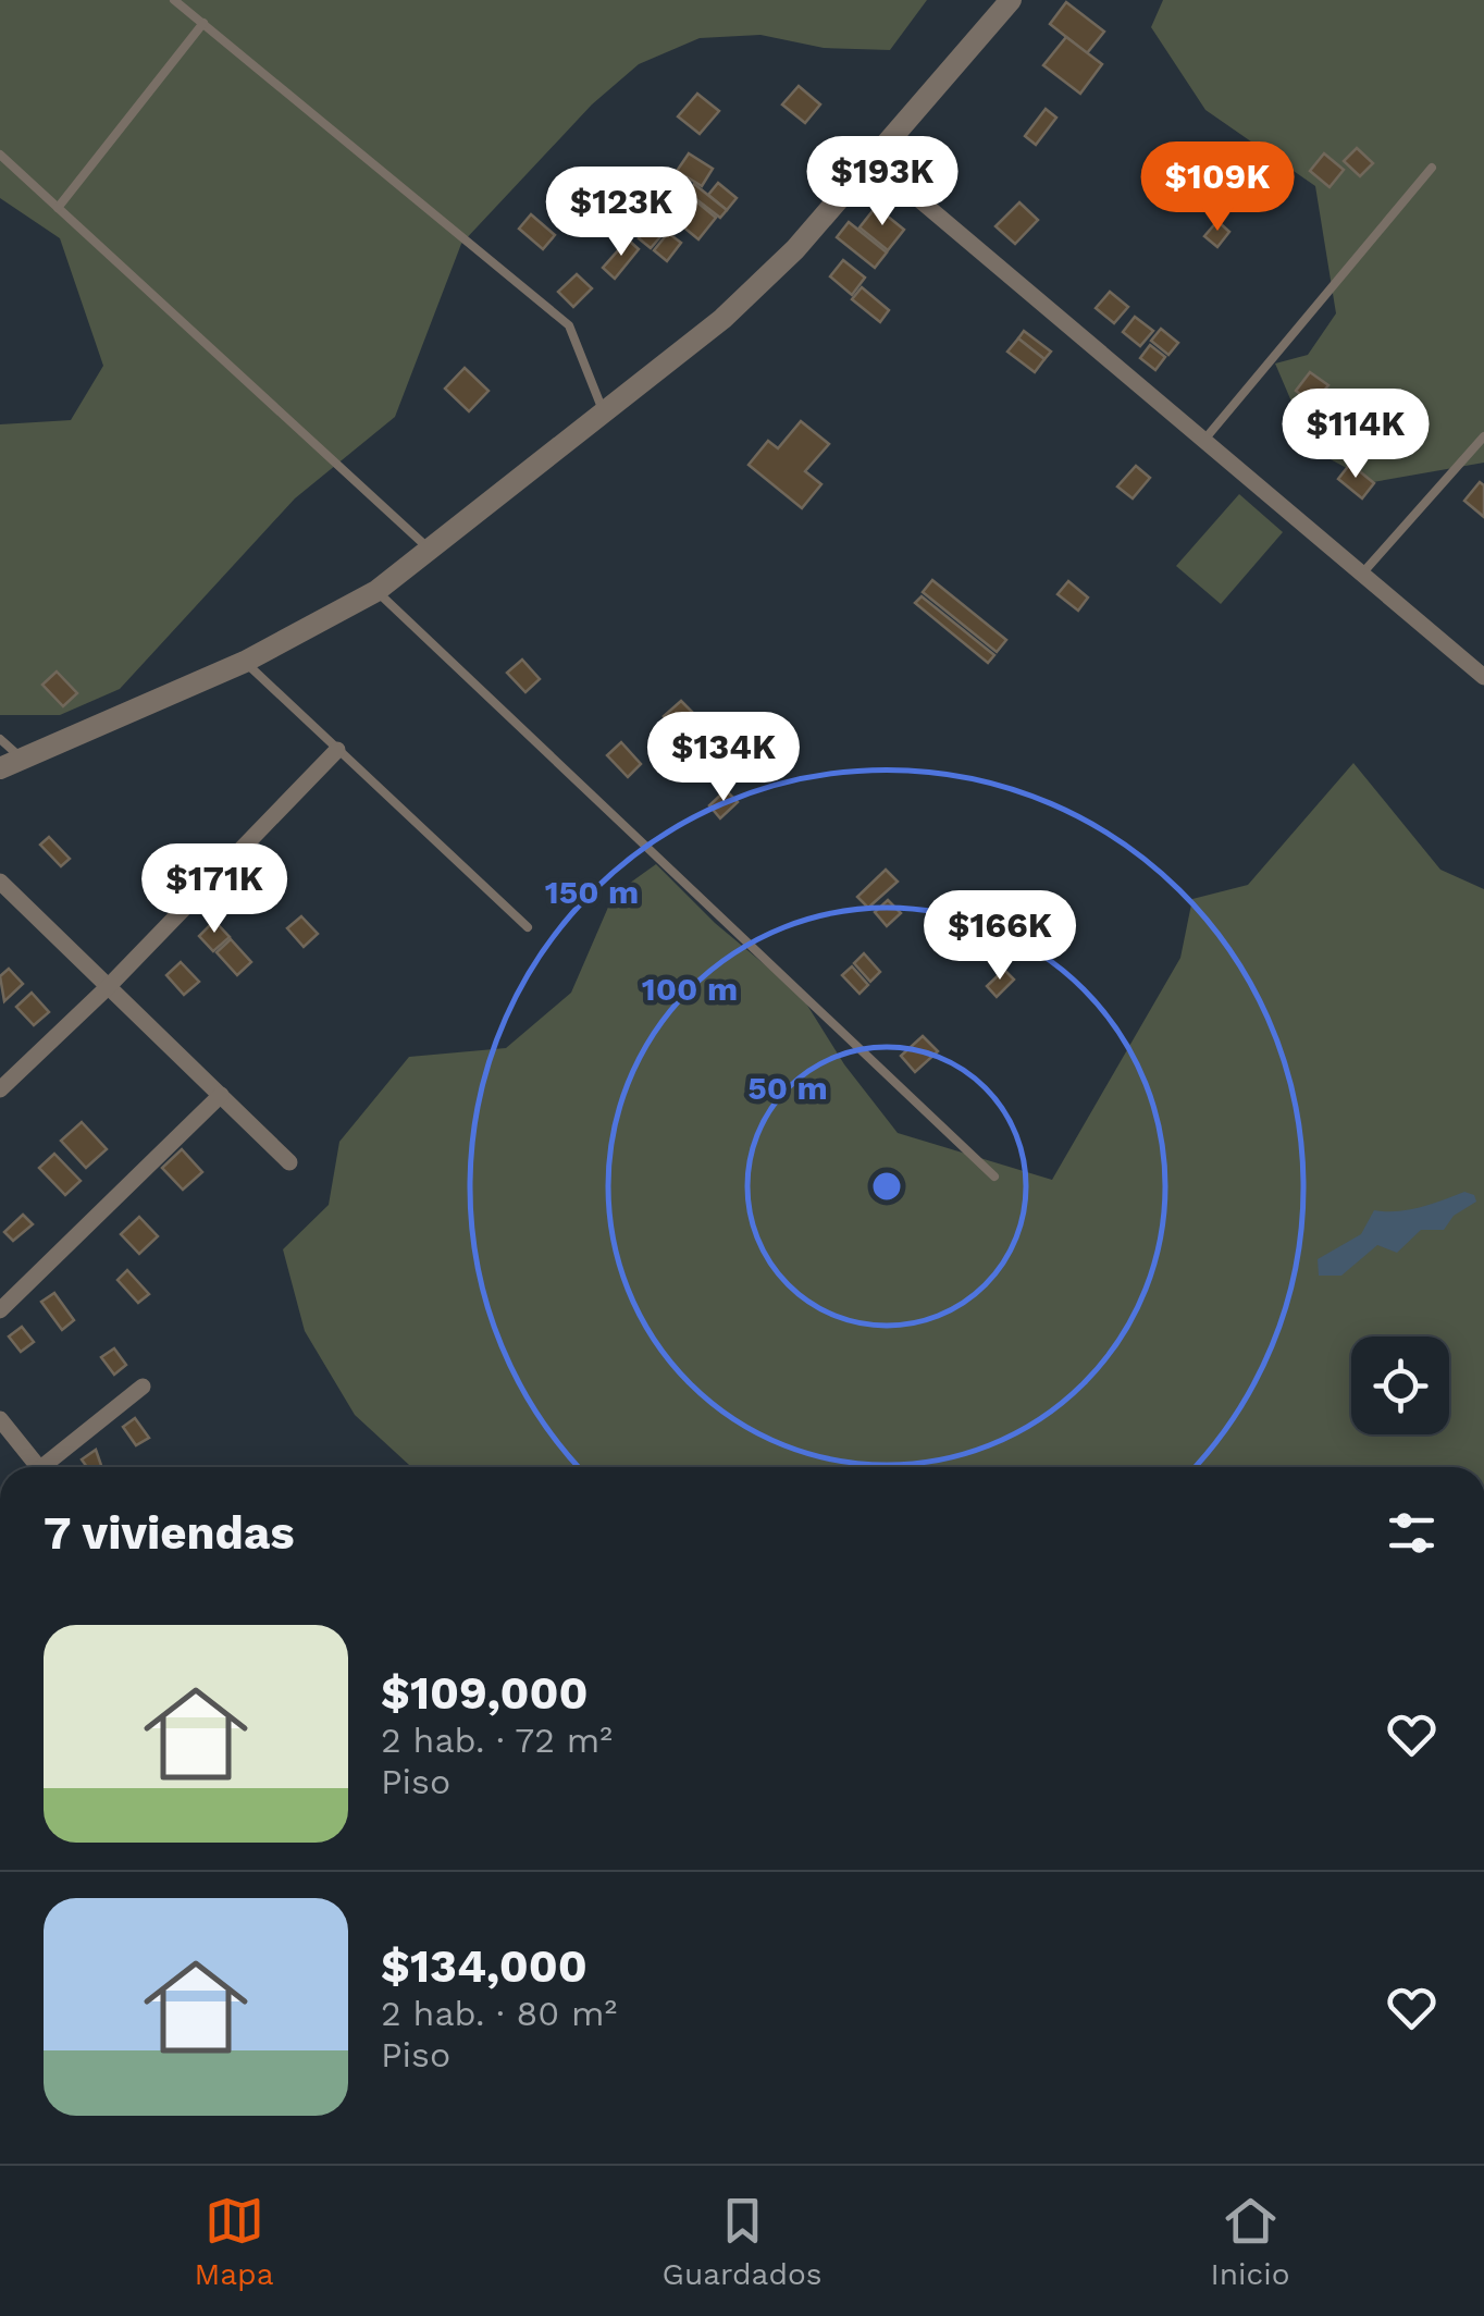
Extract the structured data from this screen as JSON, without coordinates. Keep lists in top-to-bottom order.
{
  "page": {
    "price": [
      "$193K",
      "$109K",
      "$123K",
      "$114K",
      "$134K",
      "$171K",
      "$166K"
    ],
    "heading": "7 viviendas",
    "list": [
      {
        "name": "$109,000",
        "note": "2 hab. · 72 m² · Piso"
      },
      {
        "name": "$134,000",
        "note": "2 hab. · 80 m² · Piso"
      }
    ],
    "tabs": ["Mapa", "Guardados", "Inicio"]
  },
  "rings": ["150 m", "100 m", "50 m"]
}
